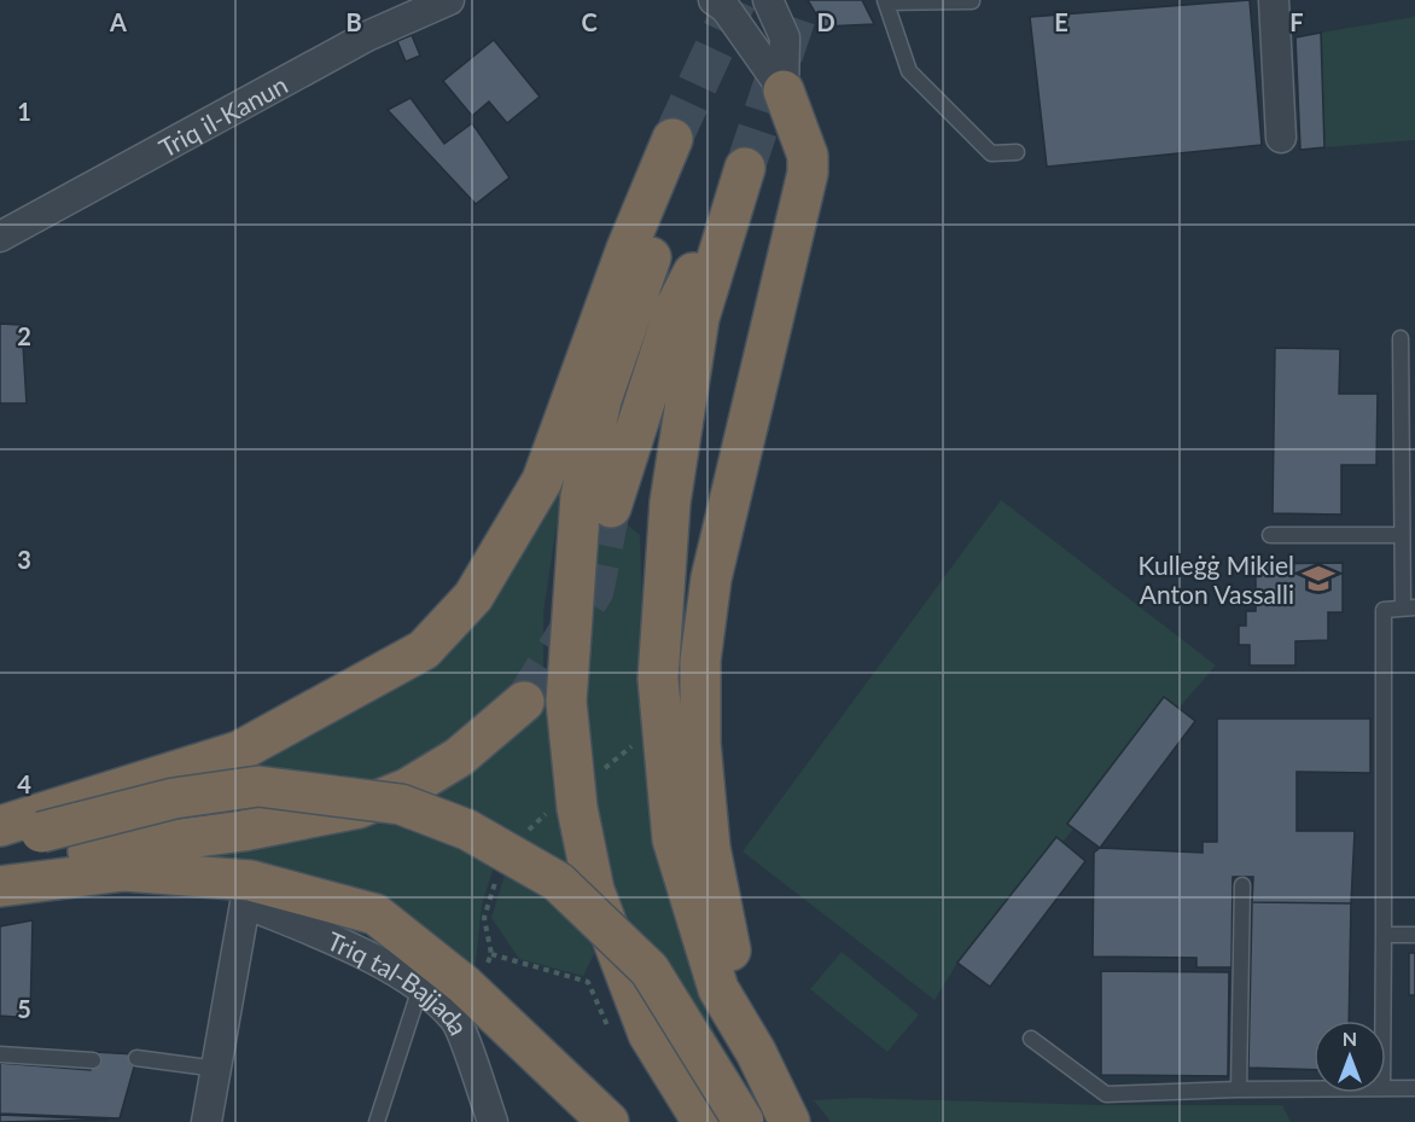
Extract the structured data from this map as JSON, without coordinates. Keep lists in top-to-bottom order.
{
  "streets": {
    "street": ["Triq il-Kanun", "Triq tal-Bajjada"]
  },
  "places": {
    "school or university": ["Kulleġġ Mikiel Anton Vassalli"]
  },
  "north": "top",
  "grid": {
    "columns": [
      "A",
      "B",
      "C",
      "D",
      "E",
      "F"
    ],
    "rows": [
      "1",
      "2",
      "3",
      "4",
      "5"
    ]
  }
}
